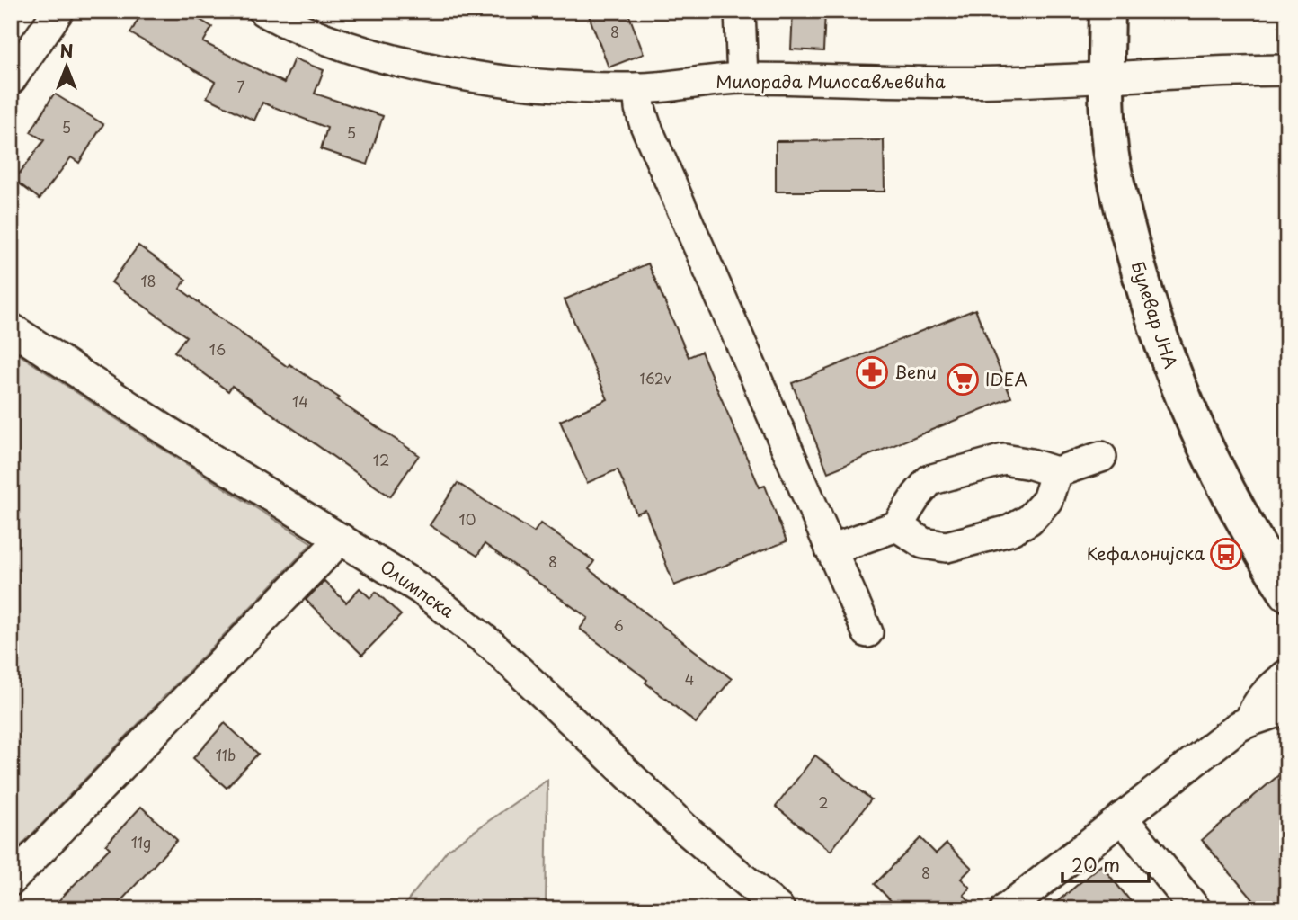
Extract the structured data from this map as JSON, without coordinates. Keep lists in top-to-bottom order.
{
  "streets": {
    "main road": ["Булевар ЈНА"],
    "street": ["Милорада Милосављевића", "Олимпска"]
  },
  "crossings": [
    ["Милорада Милосављевића", "Булевар ЈНА"]
  ],
  "places": {
    "pharmacy": ["Benu"],
    "supermarket": ["IDEA"],
    "bus stop": ["Кефалонијска"]
  },
  "house_numbers": [
    "8",
    "7",
    "5",
    "5",
    "18",
    "16",
    "162v",
    "14",
    "12",
    "10",
    "8",
    "6",
    "4",
    "11b",
    "2",
    "11g",
    "8"
  ],
  "scale_bar": "20 m",
  "north": "top"
}
